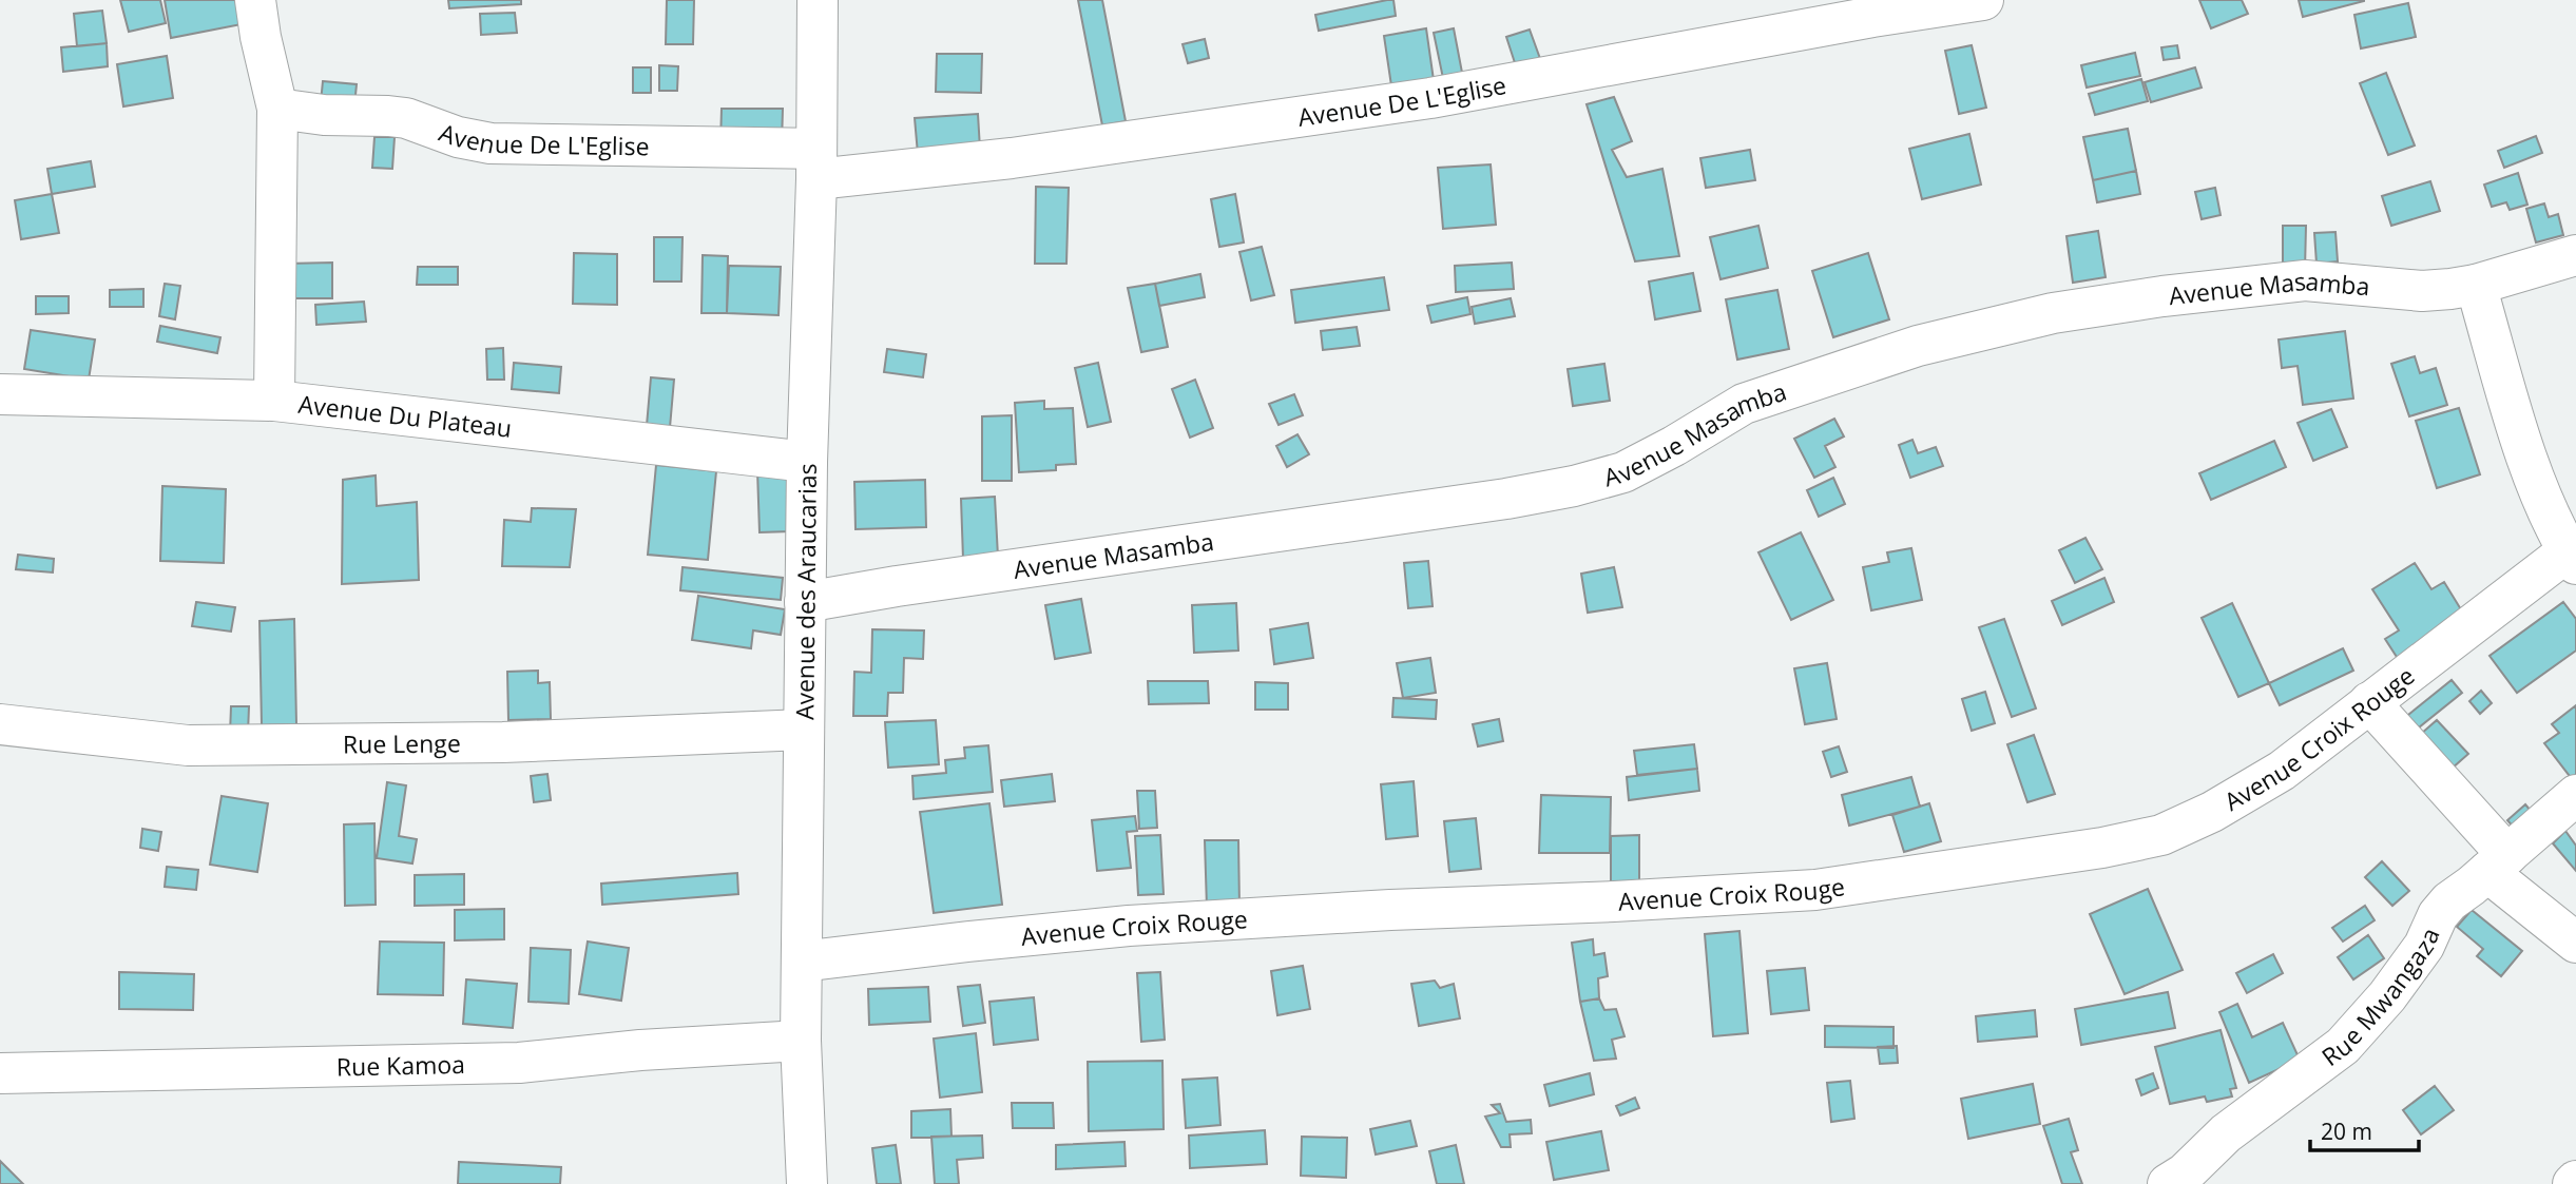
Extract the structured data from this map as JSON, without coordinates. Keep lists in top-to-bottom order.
{
  "streets": {
    "street": [
      "Avenue De L'Eglise",
      "Avenue Masamba",
      "Avenue Du Plateau",
      "Avenue des Araucarias",
      "Avenue Croix Rouge",
      "Rue Lenge",
      "Rue Mwangaza",
      "Rue Kamoa"
    ]
  },
  "crossings": [
    ["Avenue De L'Eglise", "Avenue des Araucarias"],
    ["Avenue Masamba", "Avenue des Araucarias"],
    ["Avenue Du Plateau", "Avenue des Araucarias"],
    ["Avenue des Araucarias", "Avenue Croix Rouge"],
    ["Avenue des Araucarias", "Rue Lenge"],
    ["Avenue des Araucarias", "Rue Kamoa"]
  ],
  "scale_bar": "20 m"
}
